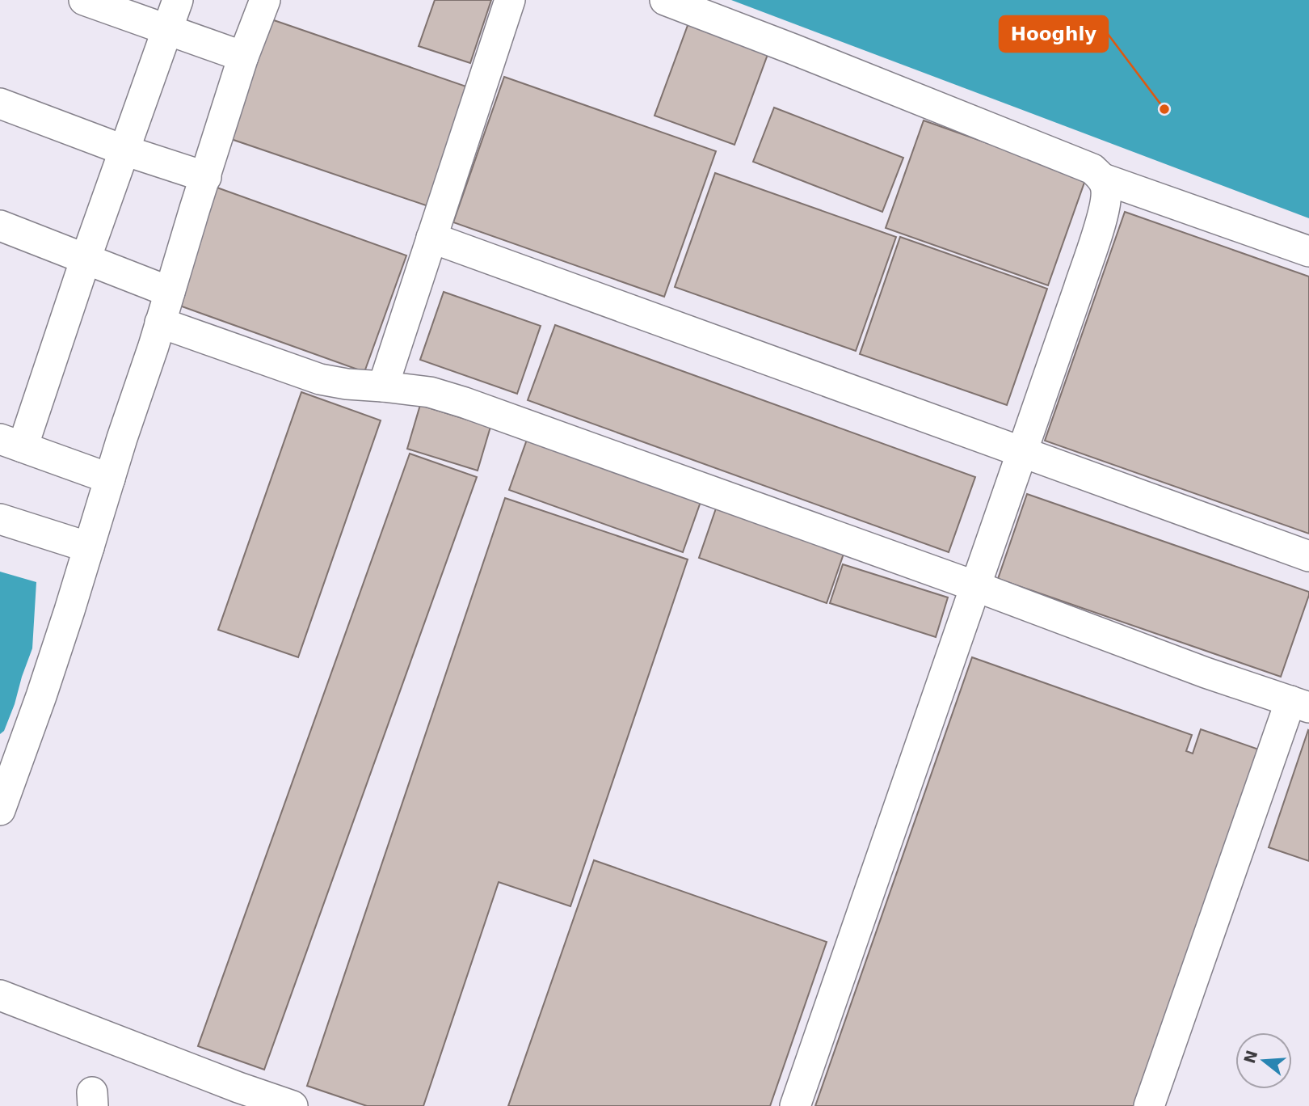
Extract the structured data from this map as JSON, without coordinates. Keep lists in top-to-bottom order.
{
  "places": ["Hooghly"],
  "north": "left"
}
